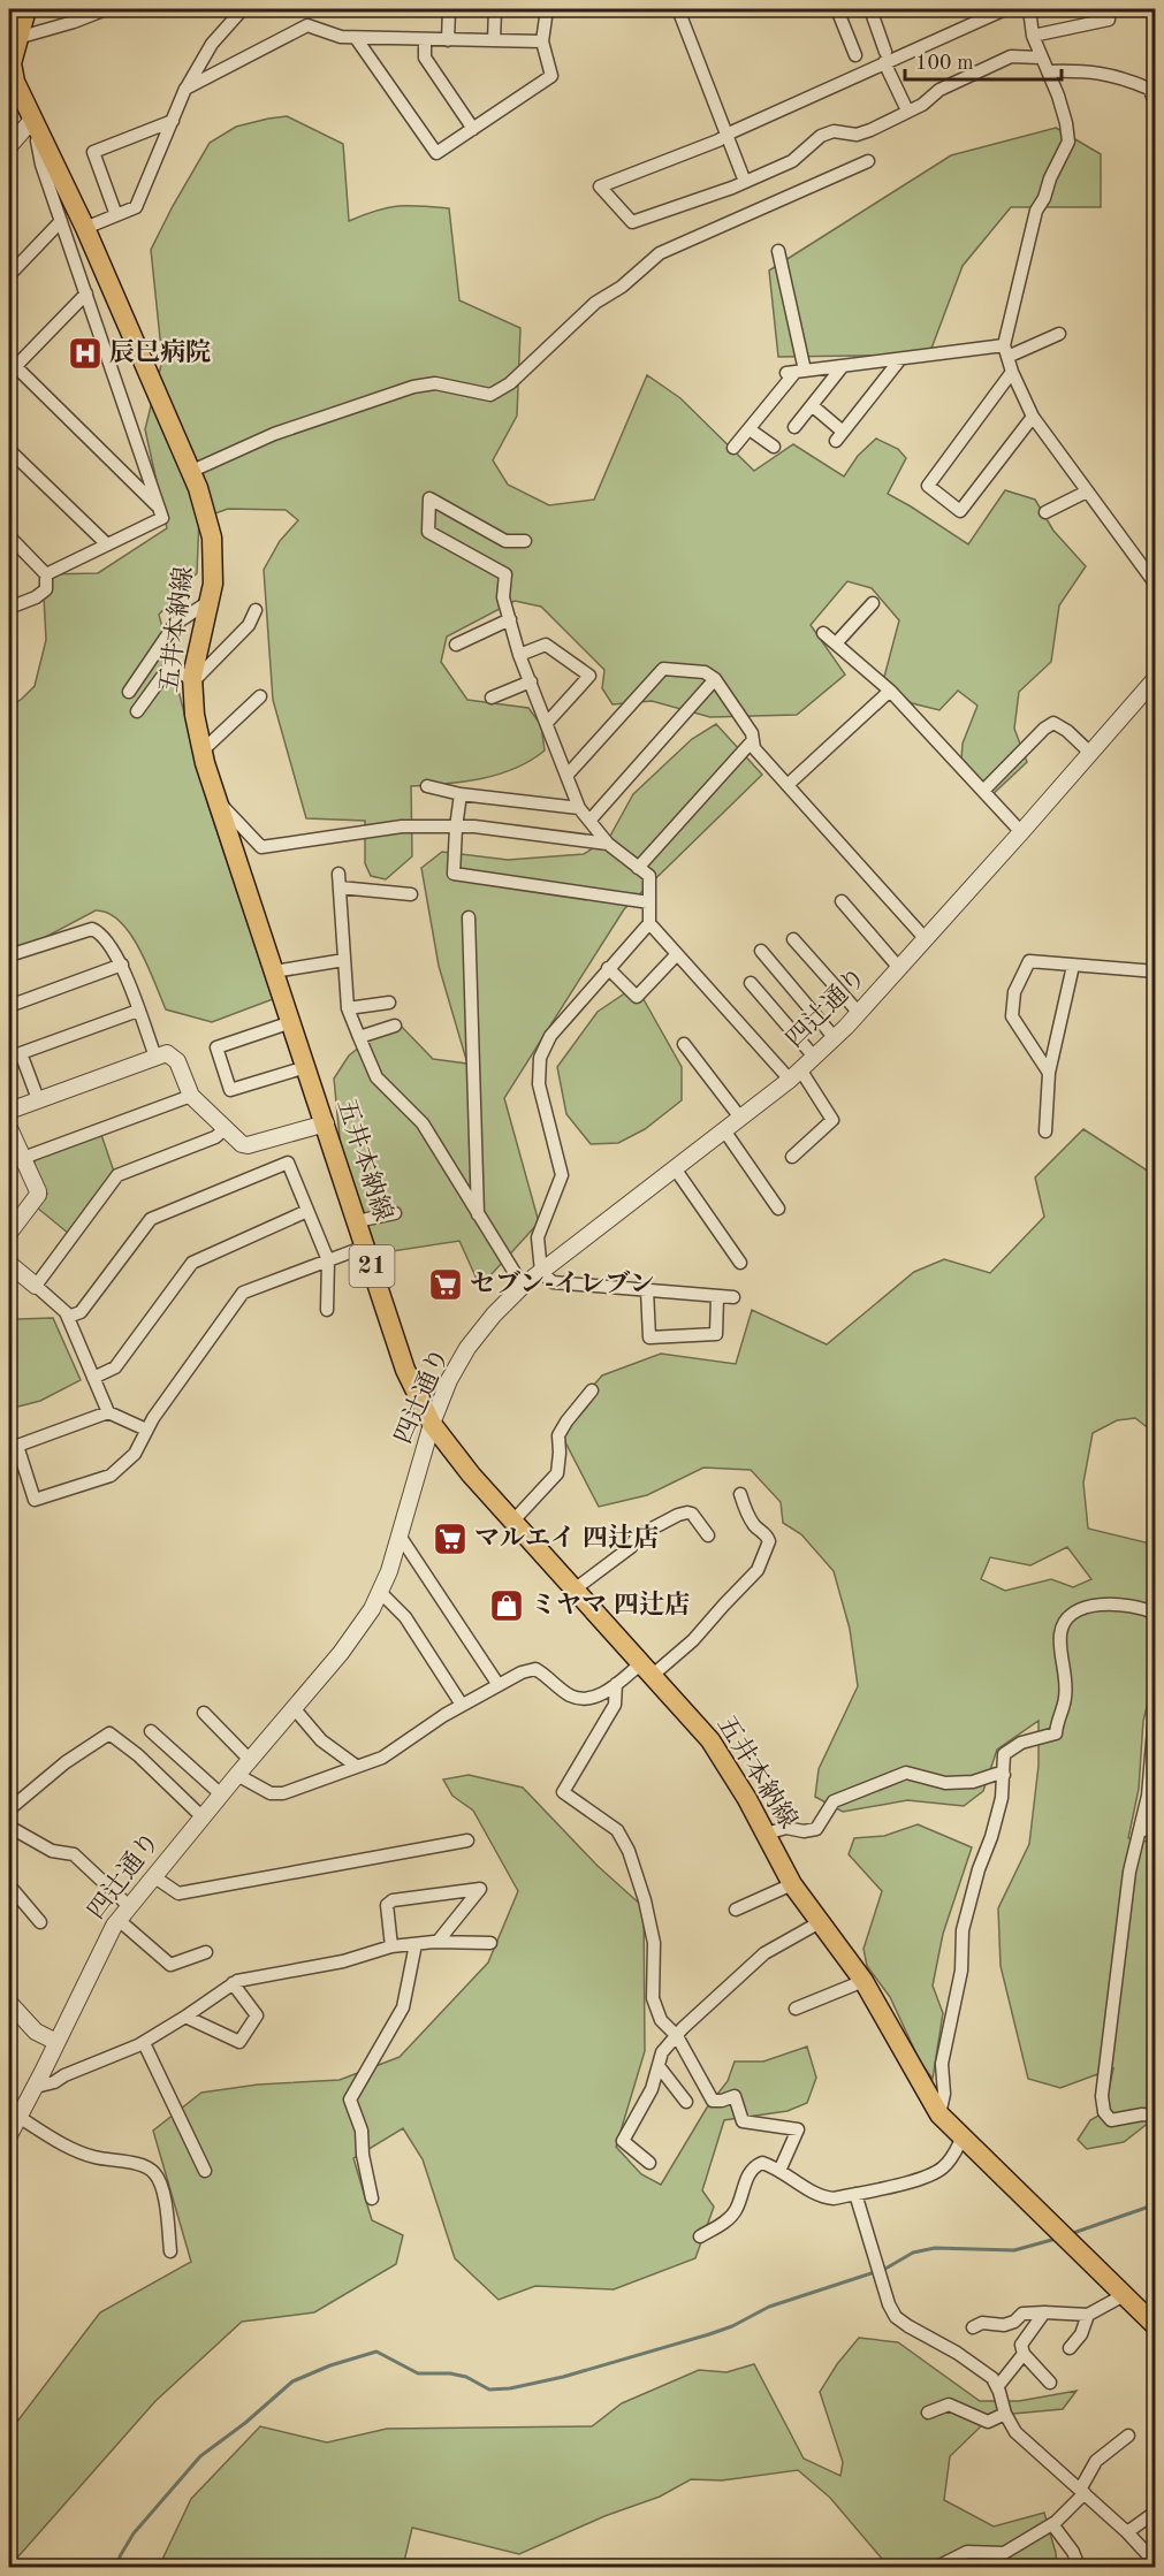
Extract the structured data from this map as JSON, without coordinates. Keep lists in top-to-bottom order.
{
  "streets": {
    "main road": ["五井本納線", "21"],
    "street": ["四辻通り"]
  },
  "crossings": [
    ["五井本納線", "四辻通り"]
  ],
  "places": {
    "hospital": ["辰巳病院"],
    "supermarket": ["セブン-イレブン", "マルエイ 四辻店"],
    "shop": ["ミヤマ 四辻店"]
  },
  "scale_bar": "100 m"
}
